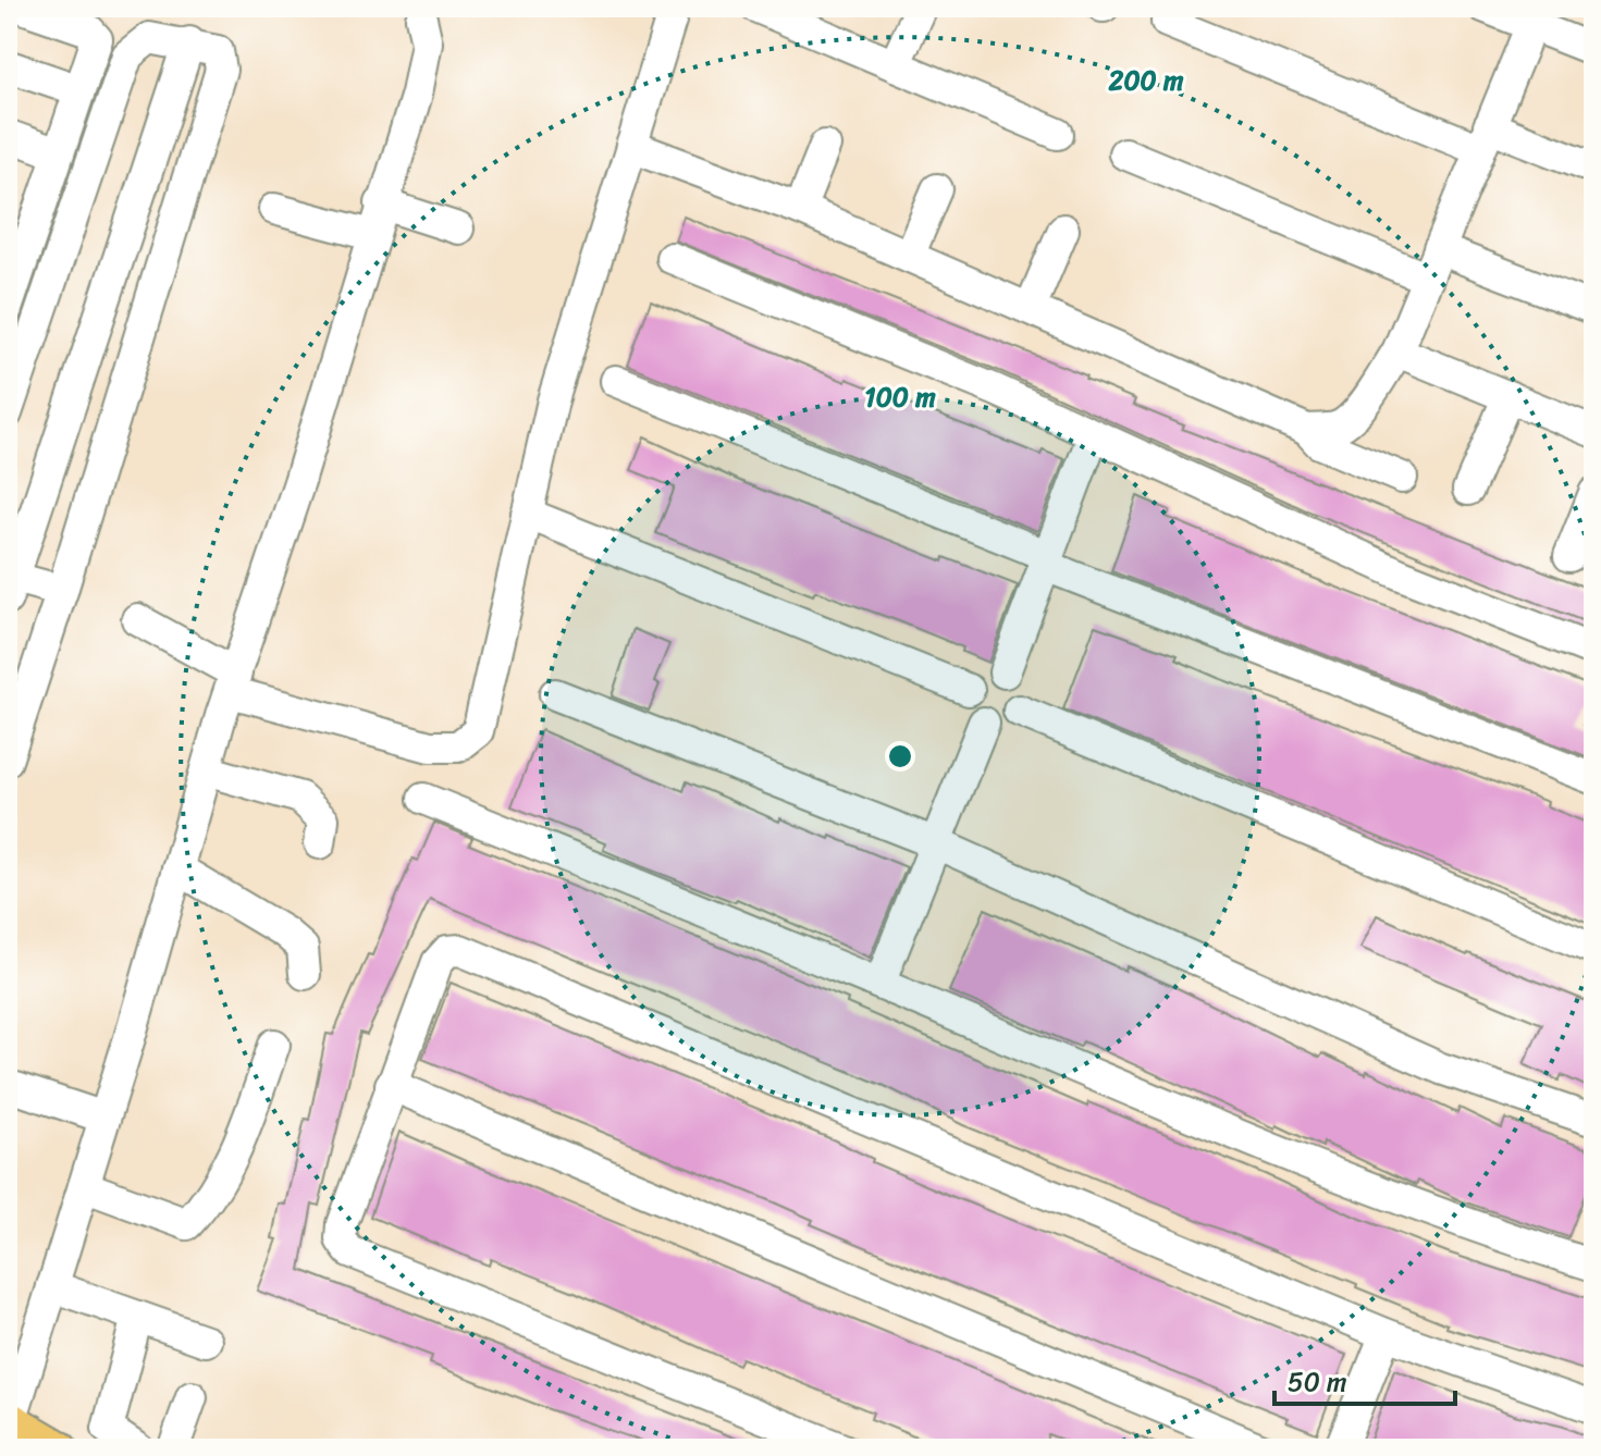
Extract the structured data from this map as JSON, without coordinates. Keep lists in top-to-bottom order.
{
  "scale_bar": "50 m",
  "rings": ["200 m", "100 m"]
}
